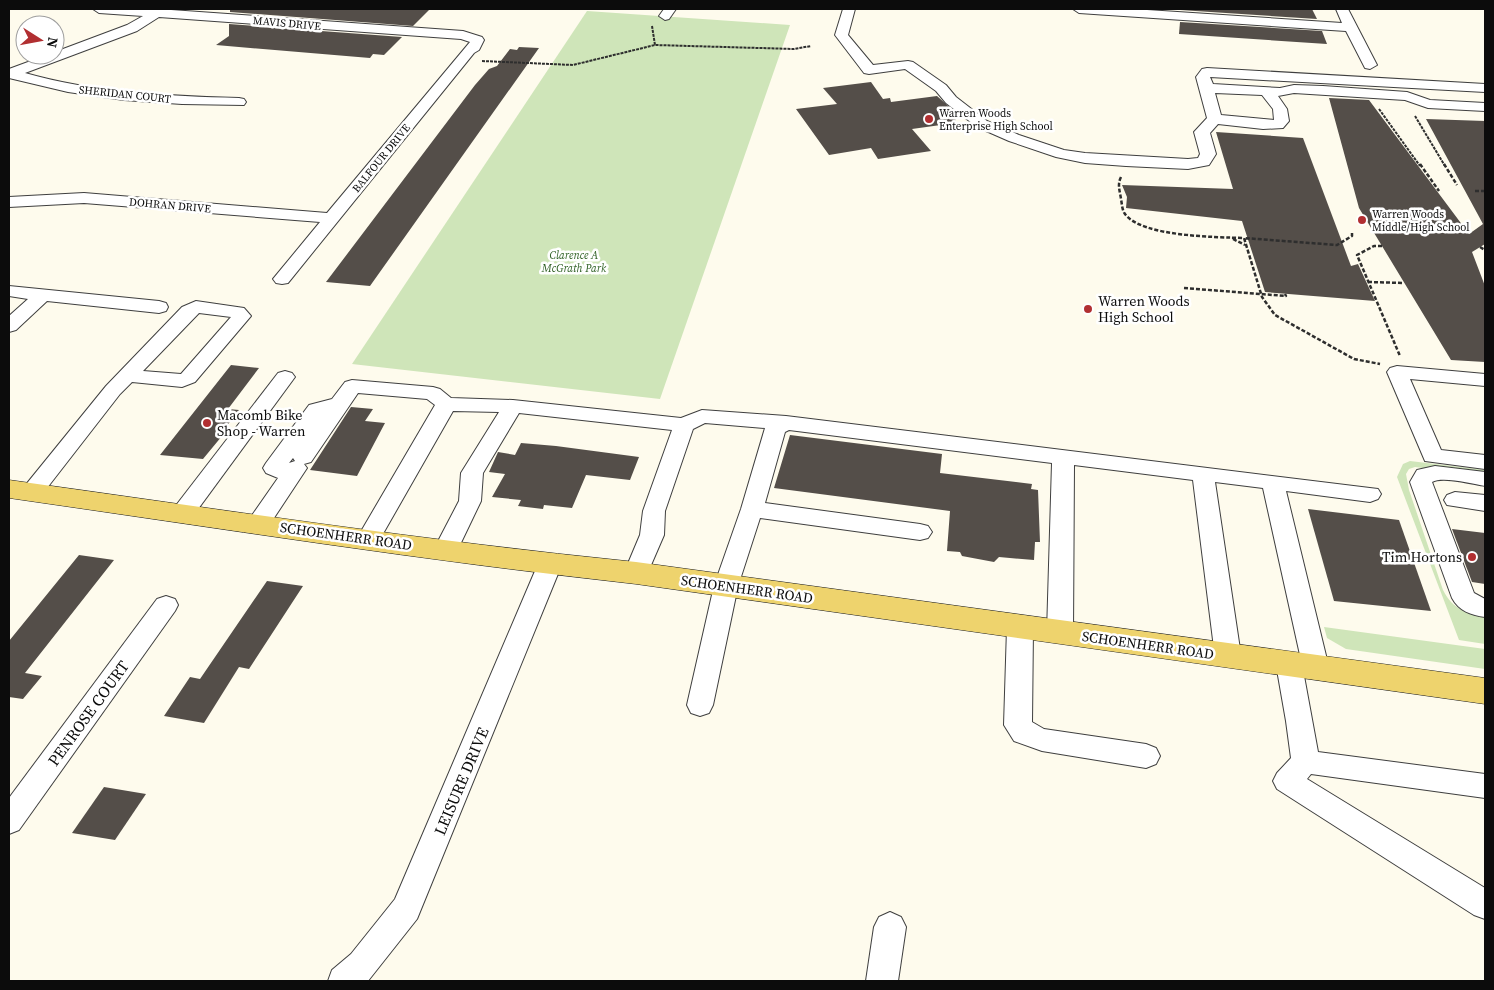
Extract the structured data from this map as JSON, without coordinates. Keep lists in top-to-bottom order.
{
  "streets": {
    "main road": ["SCHOENHERR ROAD"],
    "street": [
      "MAVIS DRIVE",
      "SHERIDAN COURT",
      "BALFOUR DRIVE",
      "DOHRAN DRIVE",
      "PENROSE COURT",
      "LEISURE DRIVE"
    ]
  },
  "crossings": [
    ["MAVIS DRIVE", "BALFOUR DRIVE"],
    ["BALFOUR DRIVE", "DOHRAN DRIVE"],
    ["SCHOENHERR ROAD", "LEISURE DRIVE"]
  ],
  "parks": ["Clarence A McGrath Park"],
  "places": [
    "Warren Woods Enterprise High School",
    "Warren Woods Middle/High School",
    "Warren Woods High School",
    "Macomb Bike Shop - Warren",
    "Tim Hortons"
  ],
  "north": "right"
}
